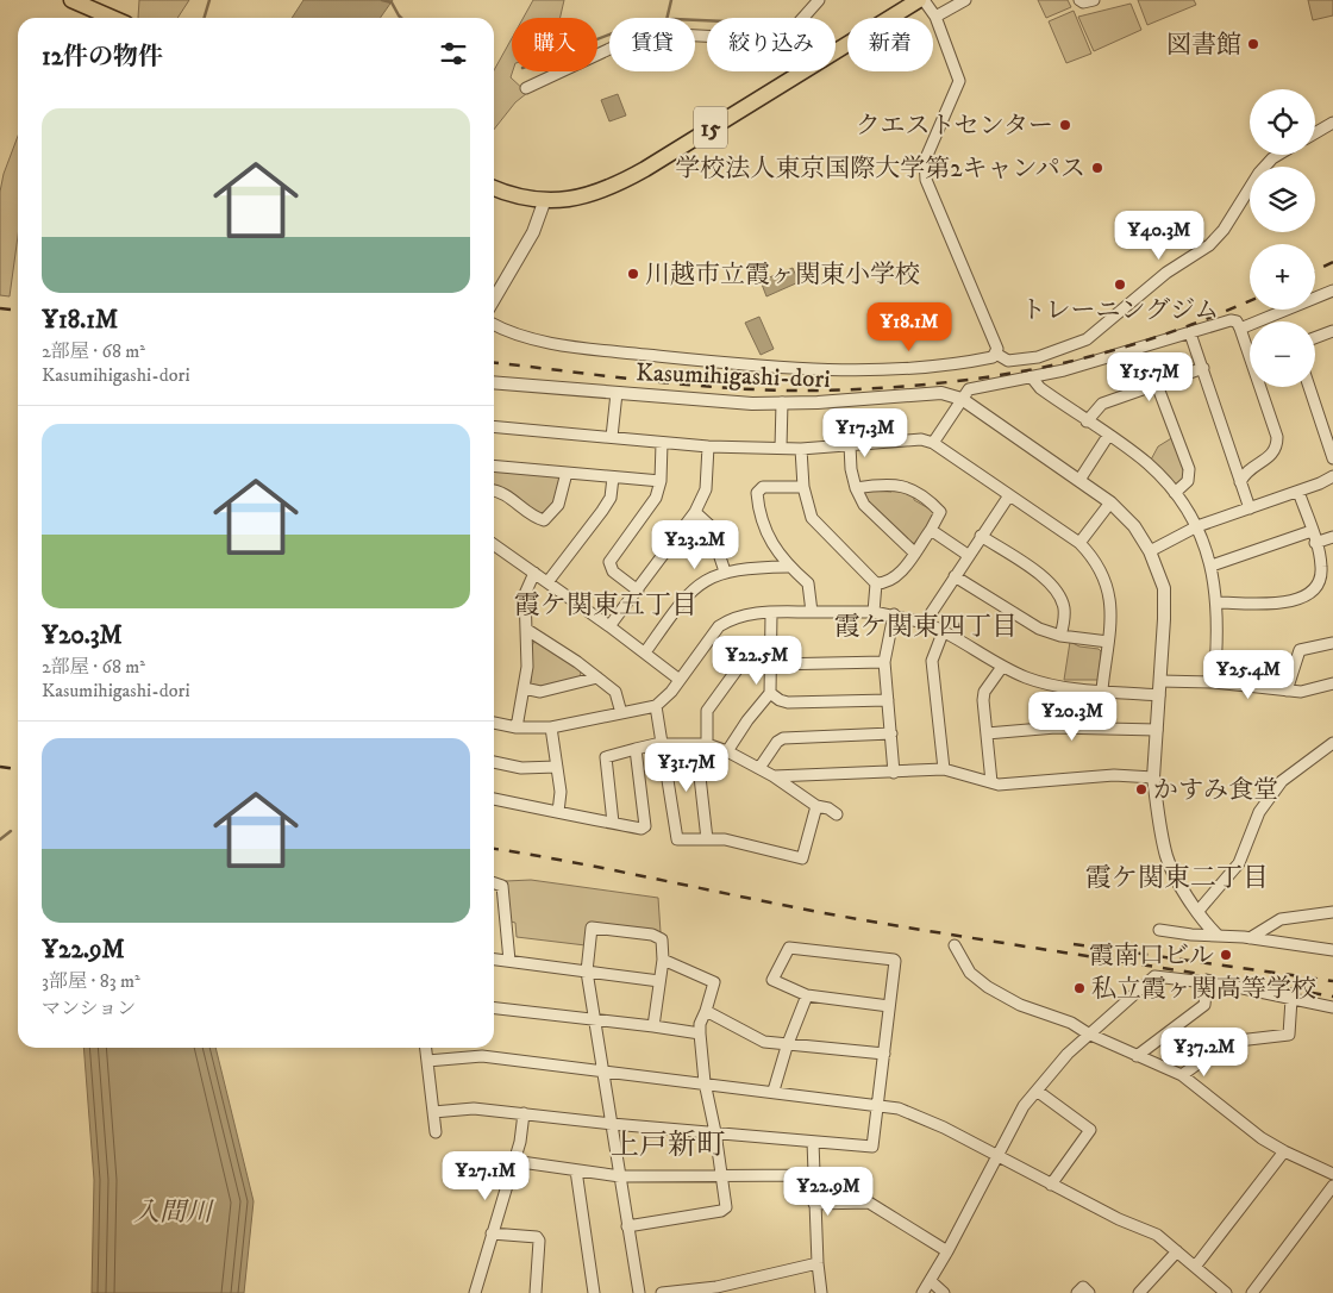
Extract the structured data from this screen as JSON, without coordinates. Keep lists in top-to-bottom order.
{
  "streets": {
    "main road": ["15"],
    "street": ["Kasumihigashi-dori"]
  },
  "districts": [
    "霞ケ関東五丁目",
    "霞ケ関東四丁目",
    "霞ケ関東二丁目",
    "上戸新町"
  ],
  "water": ["入間川"],
  "places": [
    "図書館",
    "クエストセンター",
    "学校法人東京国際大学第2キャンパス",
    "川越市立霞ヶ関東小学校",
    "トレーニングジム",
    "かすみ食堂",
    "霞南口ビル",
    "私立霞ヶ関高等学校"
  ],
  "page": {
    "chip": [
      "購入",
      "賃貸",
      "絞り込み",
      "新着"
    ],
    "heading": "12件の物件",
    "map_buttons": ["+", "−"],
    "list": [
      {
        "name": "¥18.1M",
        "note": "2部屋 · 68 m² · Kasumihigashi-dori"
      },
      {
        "name": "¥20.3M",
        "note": "2部屋 · 68 m² · Kasumihigashi-dori"
      },
      {
        "name": "¥22.9M",
        "note": "3部屋 · 83 m² · マンション"
      }
    ],
    "price": [
      "¥40.3M",
      "¥18.1M",
      "¥15.7M",
      "¥17.3M",
      "¥23.2M",
      "¥22.5M",
      "¥25.4M",
      "¥20.3M",
      "¥31.7M",
      "¥37.2M",
      "¥27.1M",
      "¥22.9M"
    ]
  }
}
